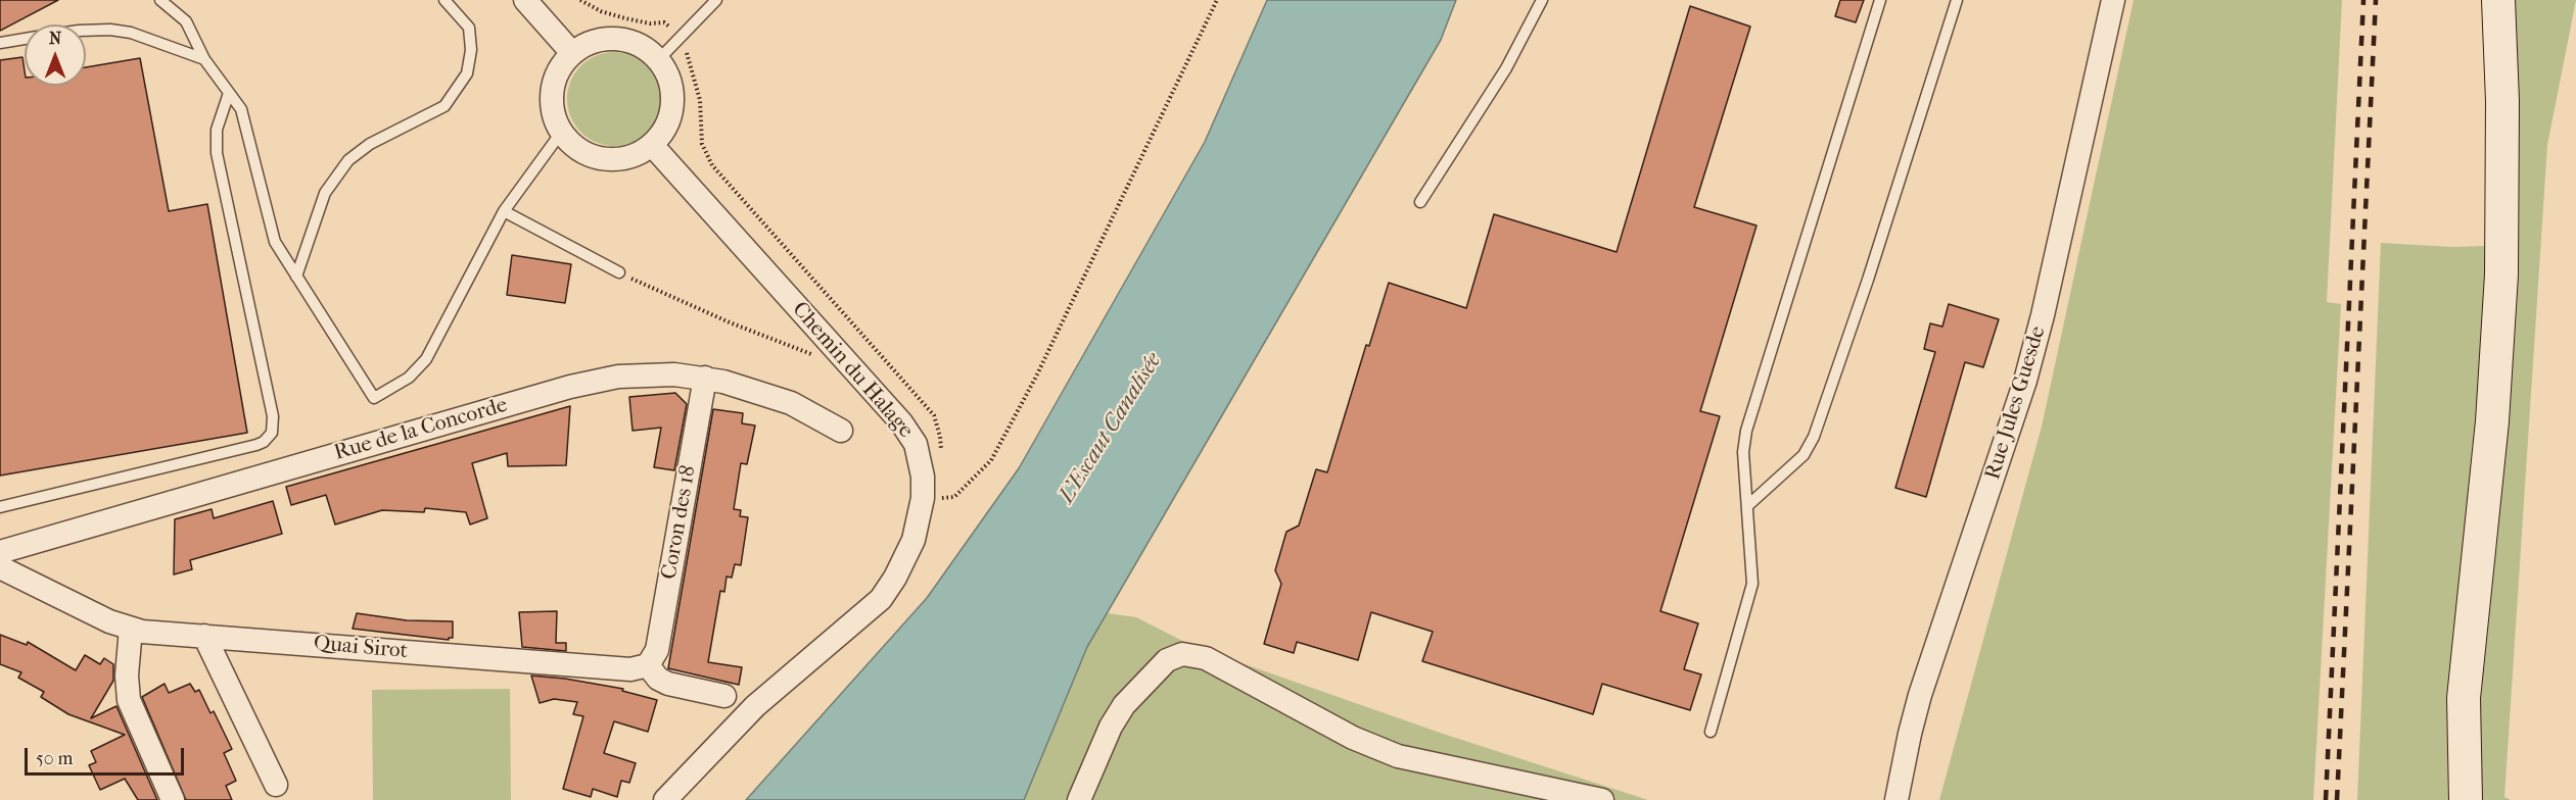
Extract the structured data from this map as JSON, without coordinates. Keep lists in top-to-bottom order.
{
  "streets": {
    "street": [
      "Chemin du Halage",
      "Rue Jules Guesde",
      "Rue de la Concorde",
      "Coron des 18",
      "Quai Sirot"
    ]
  },
  "crossings": [
    ["Rue de la Concorde", "Coron des 18"],
    ["Coron des 18", "Quai Sirot"]
  ],
  "water": ["L'Escaut Canalisée"],
  "scale_bar": "50 m",
  "north": "top"
}
